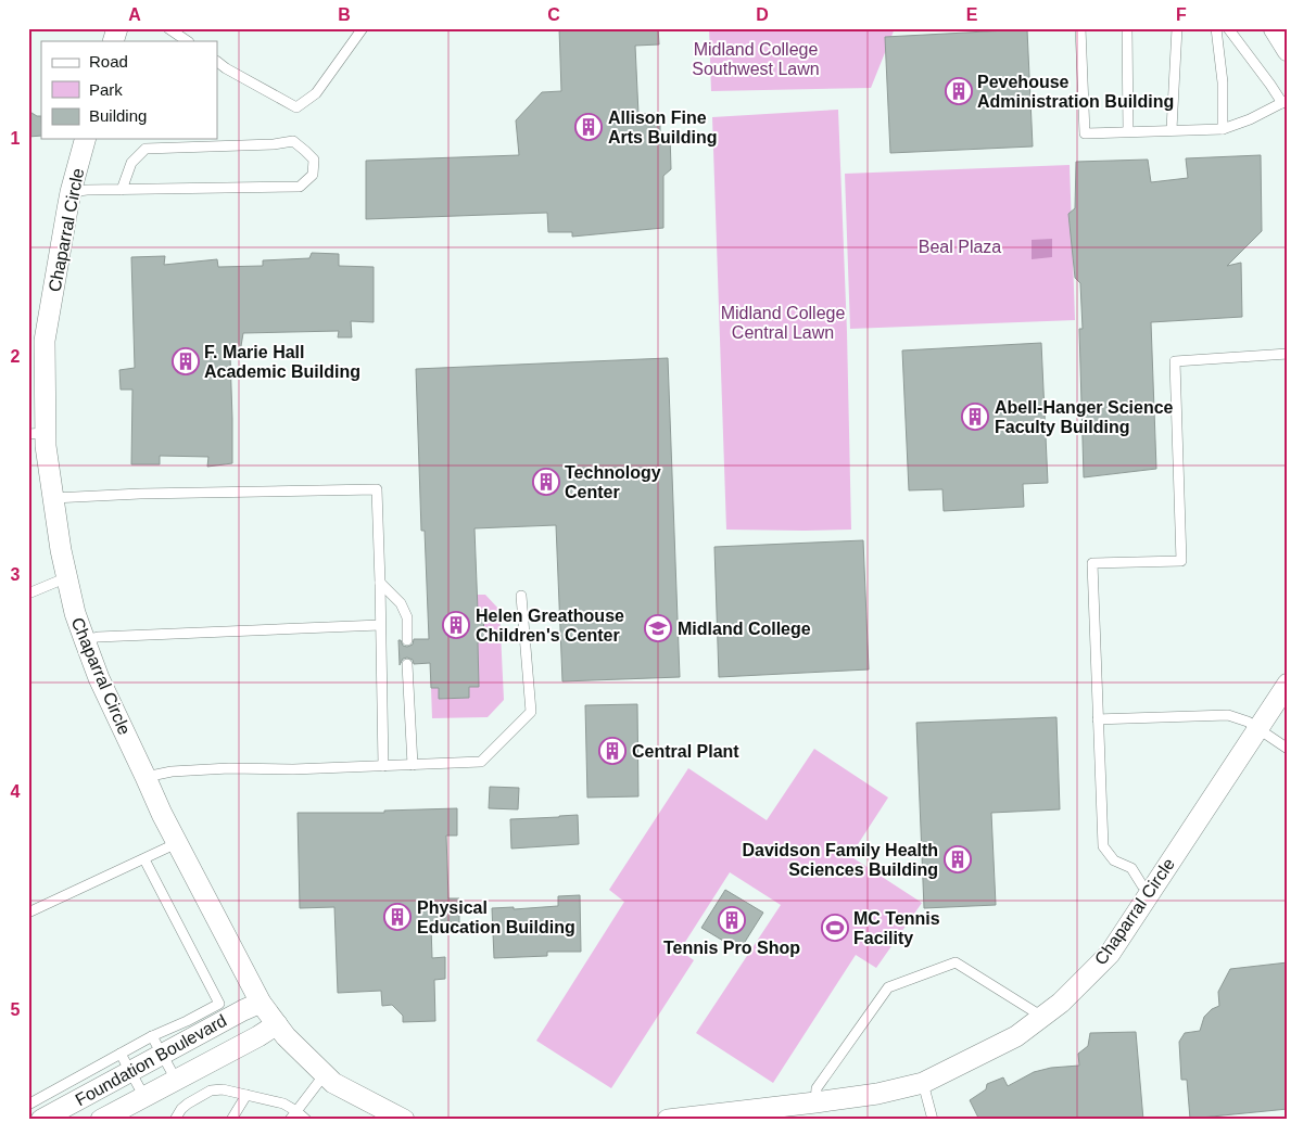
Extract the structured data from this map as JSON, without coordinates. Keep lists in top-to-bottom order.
{
  "streets": {
    "street": ["Chaparral Circle", "Foundation Boulevard"]
  },
  "crossings": [
    ["Chaparral Circle", "Foundation Boulevard"]
  ],
  "parks": ["Midland College Southwest Lawn", "Beal Plaza", "Midland College Central Lawn"],
  "places": {
    "building": [
      "Pevehouse Administration Building",
      "Allison Fine Arts Building",
      "F. Marie Hall Academic Building",
      "Abell-Hanger Science Faculty Building",
      "Technology Center",
      "Helen Greathouse Children's Center",
      "Central Plant",
      "Davidson Family Health Sciences Building",
      "Physical Education Building",
      "Tennis Pro Shop"
    ],
    "school or university": ["Midland College"],
    "sports": ["MC Tennis Facility"]
  },
  "legend": ["Road", "Park", "Building"],
  "grid": {
    "columns": [
      "A",
      "B",
      "C",
      "D",
      "E",
      "F"
    ],
    "rows": [
      "1",
      "2",
      "3",
      "4",
      "5"
    ]
  }
}
